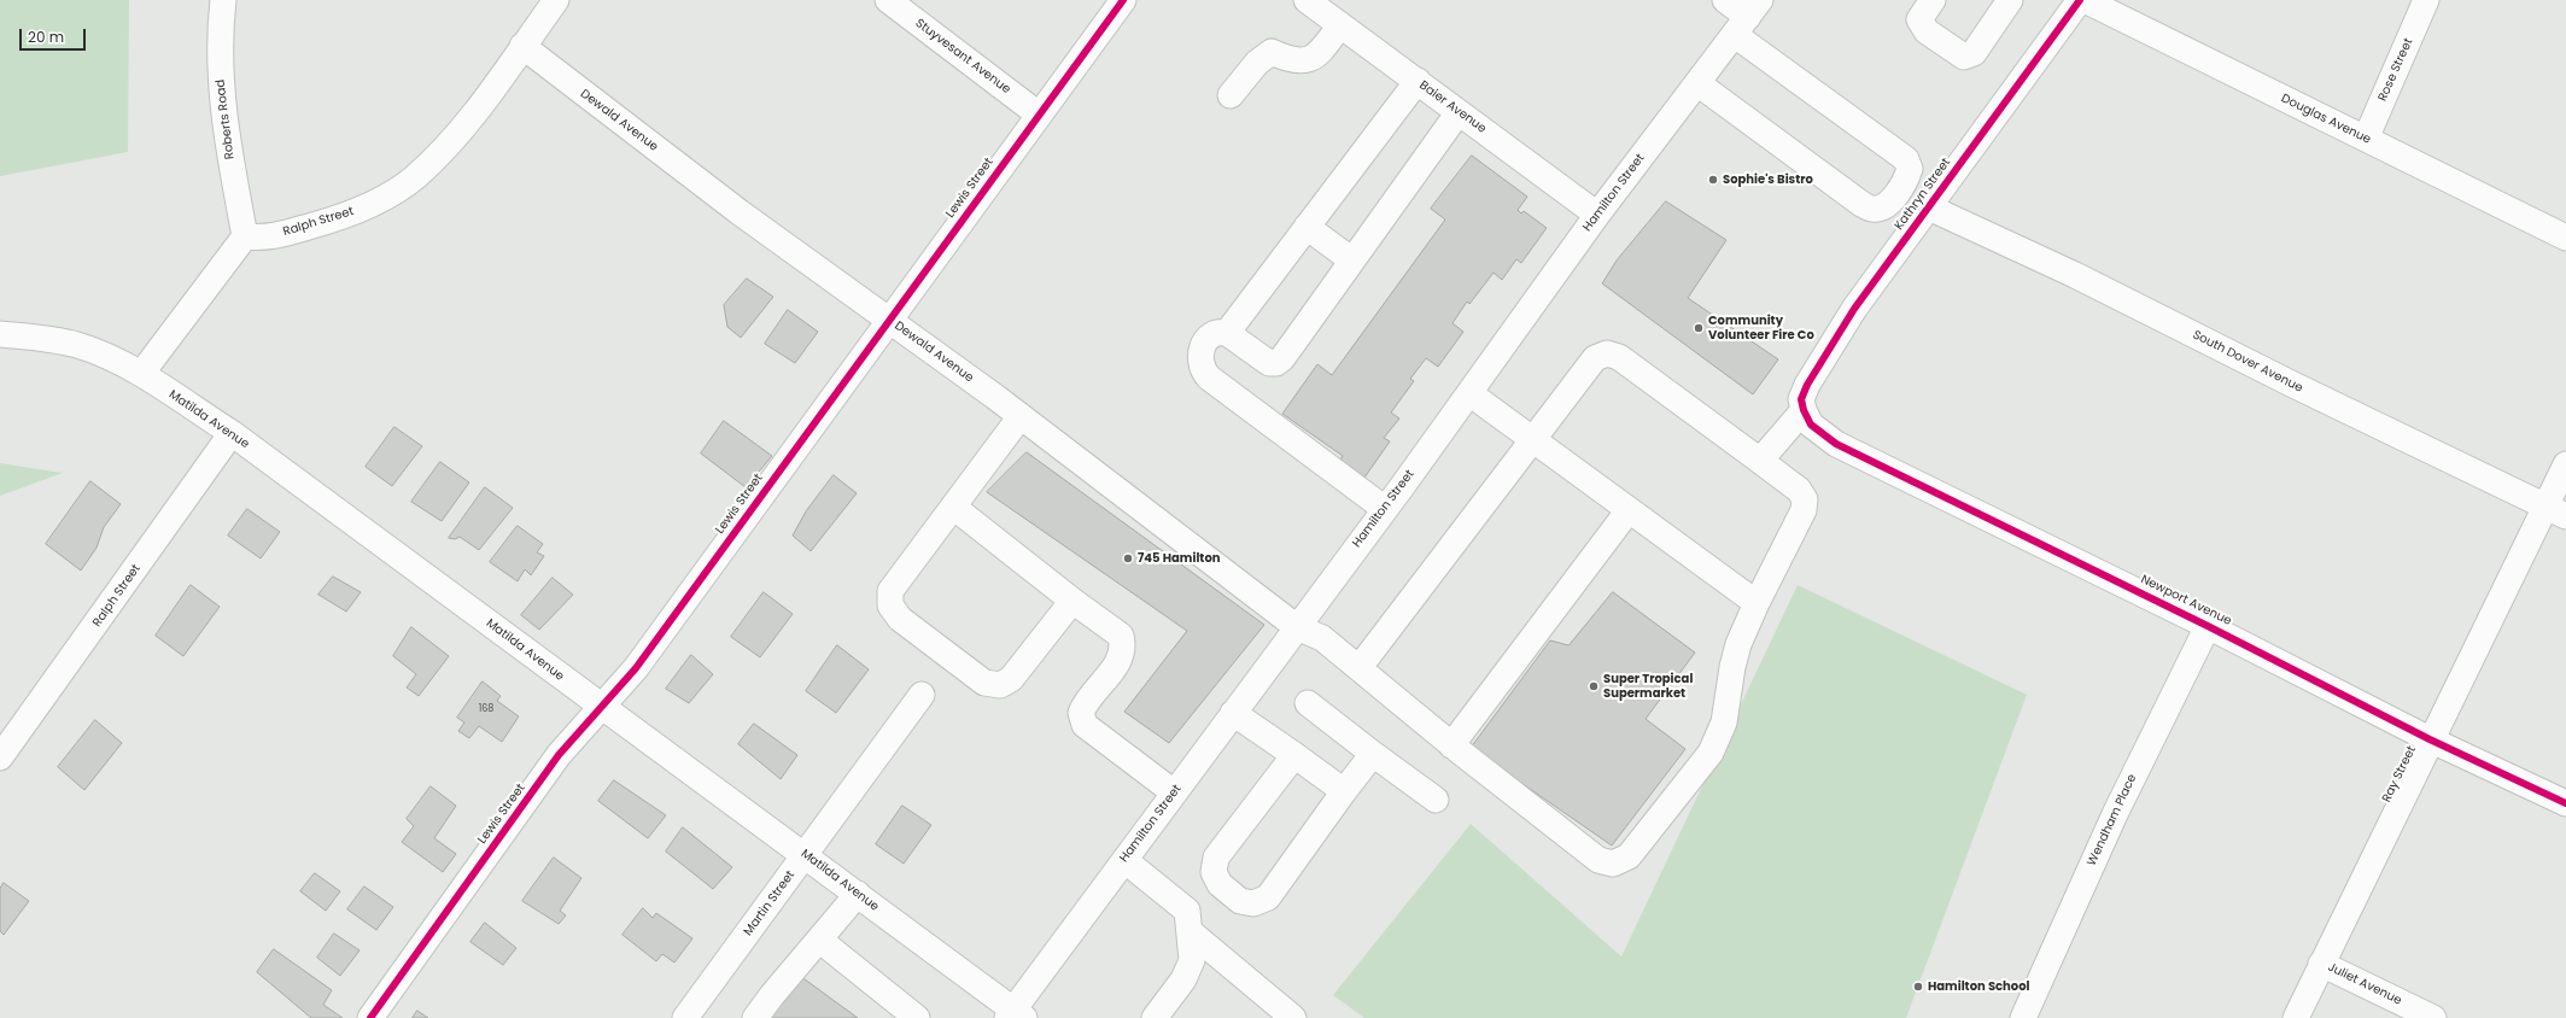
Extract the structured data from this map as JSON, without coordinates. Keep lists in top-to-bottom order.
{
  "streets": {
    "street": [
      "Stuyvesant Avenue",
      "Rose Street",
      "Baier Avenue",
      "Roberts Road",
      "Douglas Avenue",
      "Dewald Avenue",
      "Lewis Street",
      "Hamilton Street",
      "Kathryn Street",
      "Ralph Street",
      "South Dover Avenue",
      "Matilda Avenue",
      "Newport Avenue",
      "Ray Street",
      "Wendham Place",
      "Martin Street",
      "Juliet Avenue"
    ]
  },
  "crossings": [
    ["Stuyvesant Avenue", "Lewis Street"],
    ["Rose Street", "Douglas Avenue"],
    ["Baier Avenue", "Hamilton Street"],
    ["Roberts Road", "Ralph Street"],
    ["Dewald Avenue", "Lewis Street"],
    ["Dewald Avenue", "Hamilton Street"],
    ["Dewald Avenue", "Ralph Street"],
    ["Lewis Street", "Matilda Avenue"],
    ["Hamilton Street", "Matilda Avenue"],
    ["Kathryn Street", "South Dover Avenue"],
    ["Kathryn Street", "Newport Avenue"],
    ["Ralph Street", "Matilda Avenue"],
    ["South Dover Avenue", "Ray Street"],
    ["Matilda Avenue", "Martin Street"],
    ["Newport Avenue", "Ray Street"],
    ["Newport Avenue", "Wendham Place"],
    ["Ray Street", "Juliet Avenue"]
  ],
  "places": [
    "Sophie's Bistro",
    "Community Volunteer Fire Co",
    "745 Hamilton",
    "Super Tropical Supermarket",
    "Hamilton School"
  ],
  "house_numbers": ["168"],
  "scale_bar": "20 m"
}
